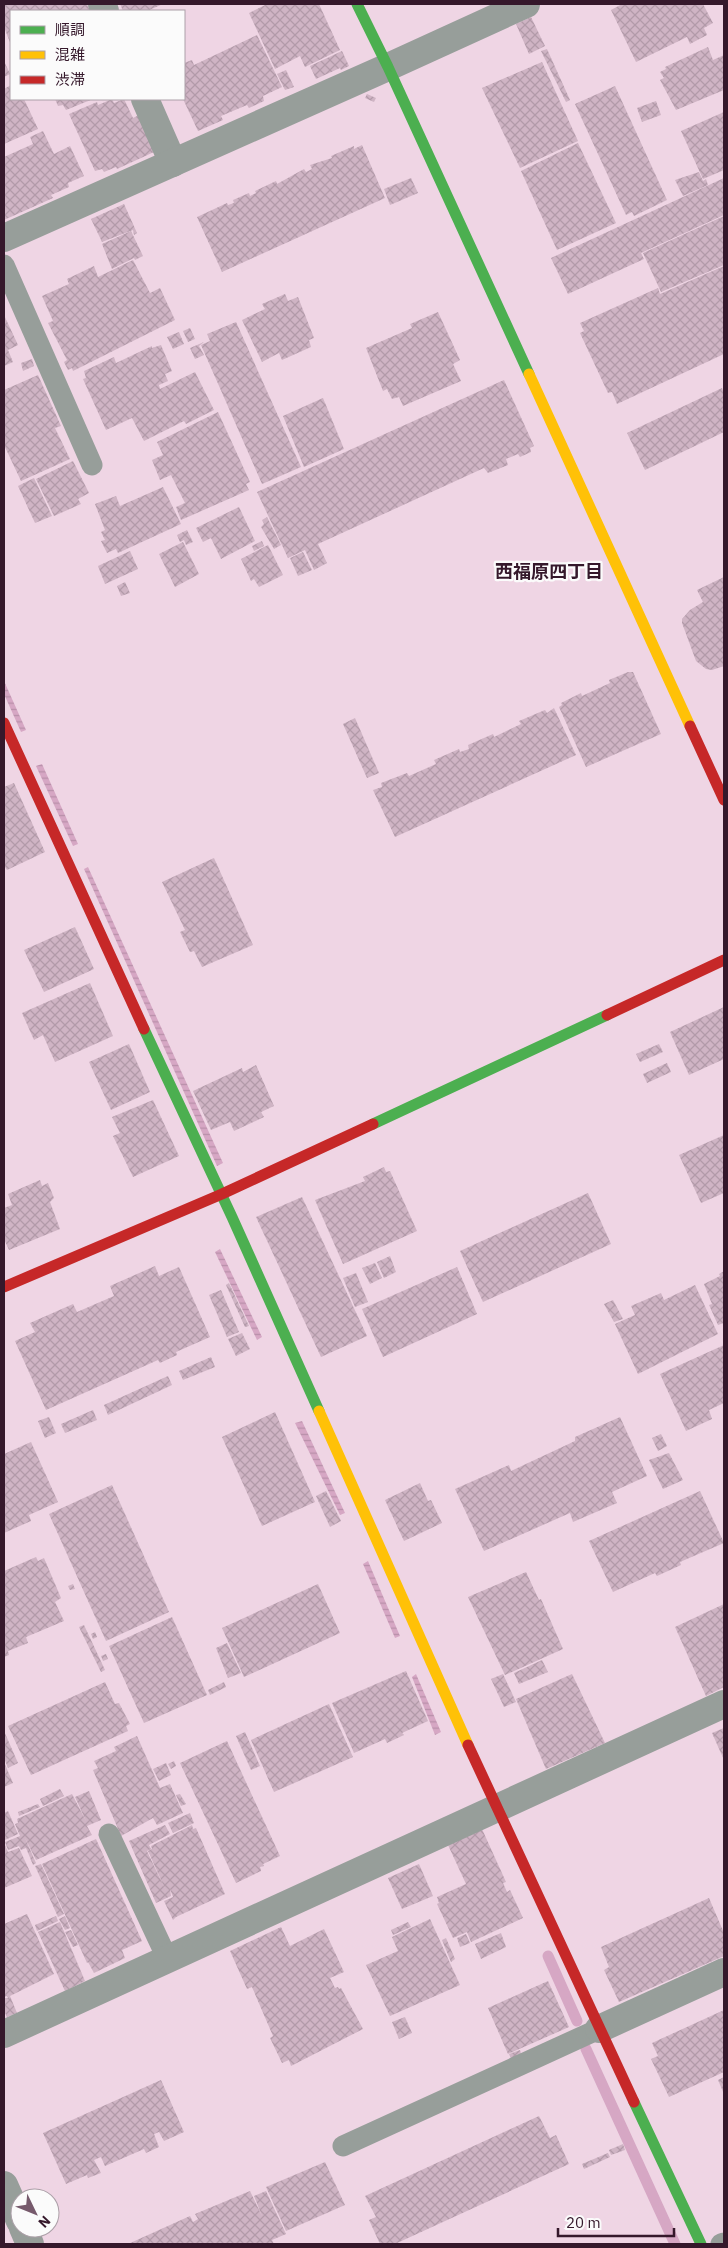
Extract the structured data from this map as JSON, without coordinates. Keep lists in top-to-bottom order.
{
  "districts": ["西福原四丁目"],
  "legend": ["順調", "混雑", "渋滞"],
  "scale_bar": "20 m",
  "north": "bottom right"
}
